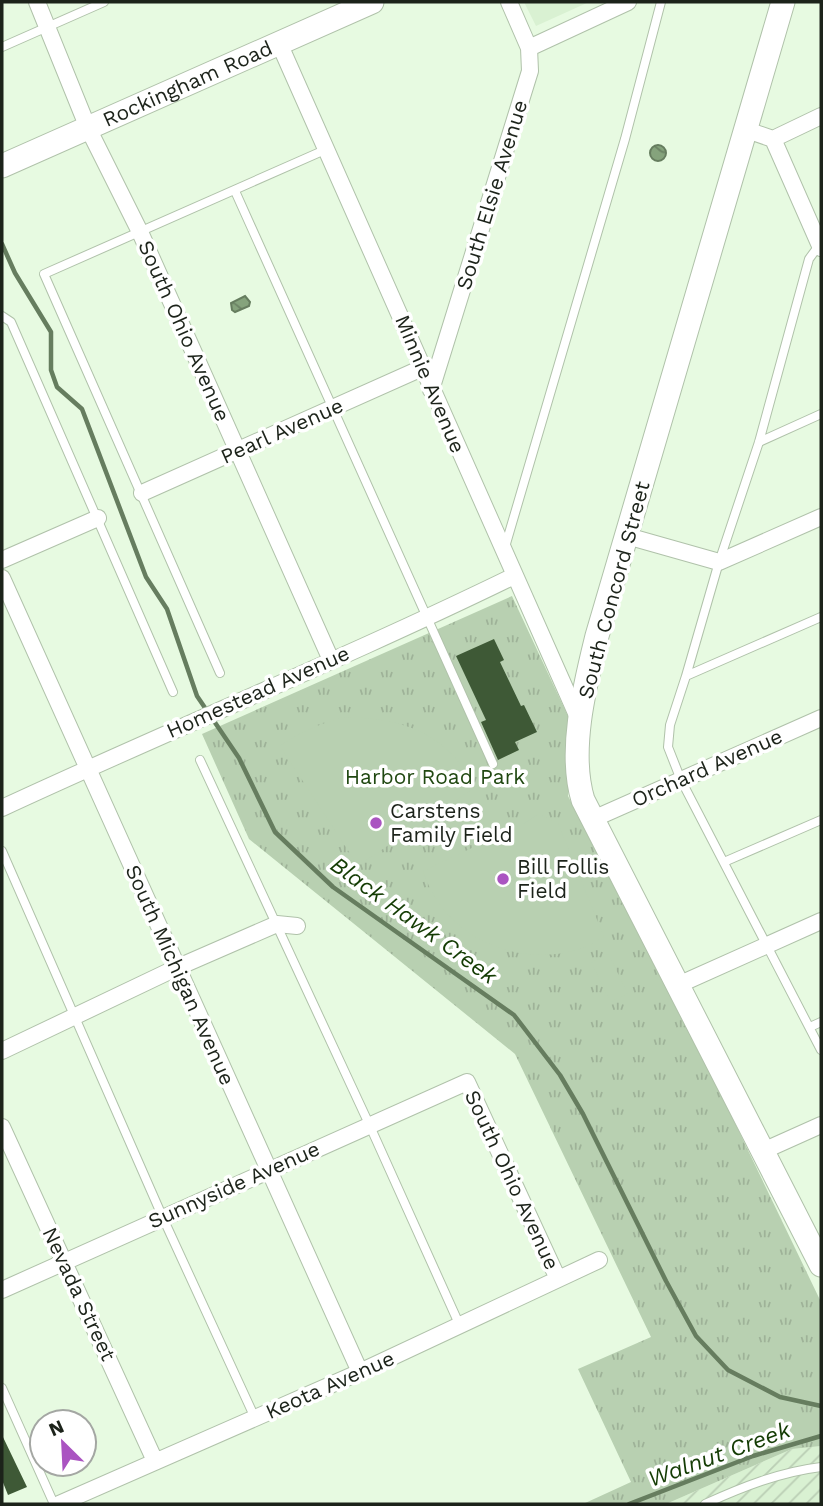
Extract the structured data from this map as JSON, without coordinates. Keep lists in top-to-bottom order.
{
  "streets": {
    "street": [
      "Rockingham Road",
      "South Elsie Avenue",
      "South Ohio Avenue",
      "Minnie Avenue",
      "Pearl Avenue",
      "South Concord Street",
      "Homestead Avenue",
      "Orchard Avenue",
      "South Michigan Avenue",
      "Sunnyside Avenue",
      "Nevada Street",
      "Keota Avenue"
    ]
  },
  "crossings": [
    ["Rockingham Road", "South Ohio Avenue"],
    ["Rockingham Road", "Minnie Avenue"],
    ["South Elsie Avenue", "Minnie Avenue"],
    ["South Ohio Avenue", "Pearl Avenue"],
    ["South Ohio Avenue", "Homestead Avenue"],
    ["South Ohio Avenue", "Sunnyside Avenue"],
    ["South Ohio Avenue", "Keota Avenue"],
    ["Minnie Avenue", "Pearl Avenue"],
    ["Minnie Avenue", "South Concord Street"],
    ["Minnie Avenue", "Homestead Avenue"],
    ["South Concord Street", "Orchard Avenue"],
    ["Homestead Avenue", "South Michigan Avenue"],
    ["South Michigan Avenue", "Sunnyside Avenue"],
    ["South Michigan Avenue", "Keota Avenue"],
    ["Sunnyside Avenue", "Nevada Street"],
    ["Nevada Street", "Keota Avenue"]
  ],
  "water": ["Black Hawk Creek", "Walnut Creek"],
  "parks": ["Harbor Road Park"],
  "places": ["Carstens Family Field", "Bill Follis Field"],
  "north": "top left"
}
